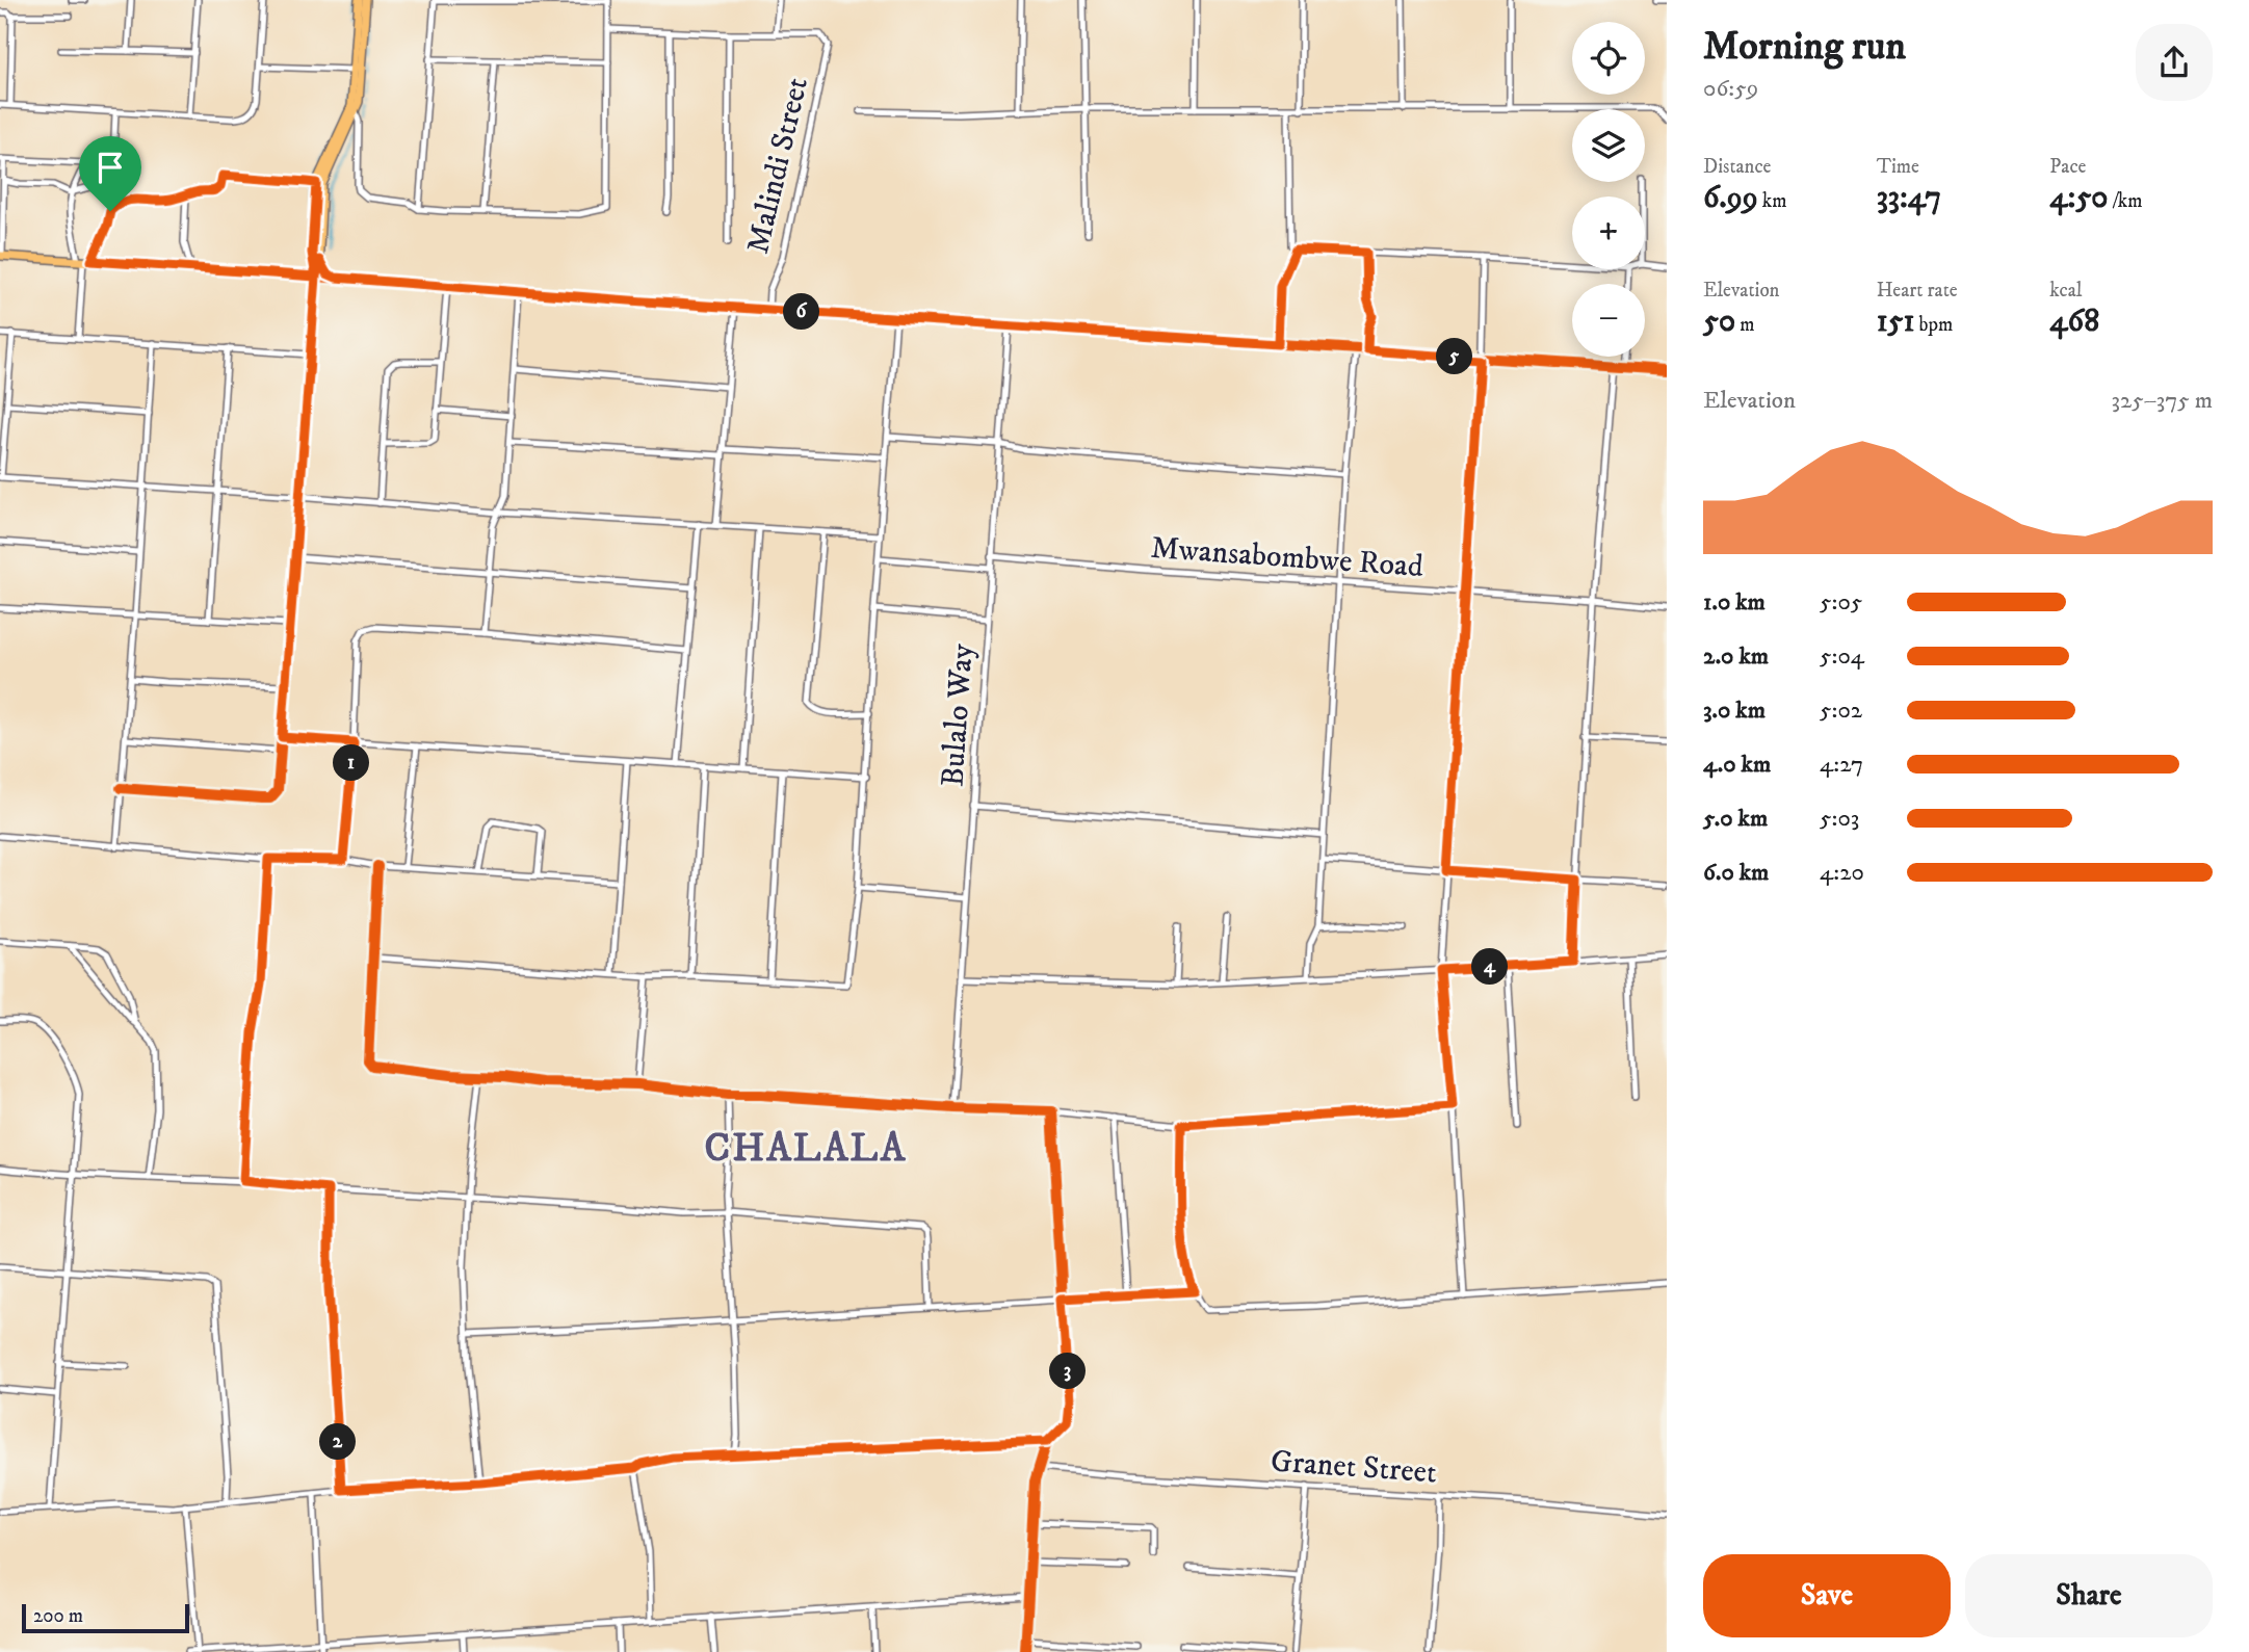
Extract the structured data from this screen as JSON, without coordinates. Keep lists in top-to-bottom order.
{
  "streets": {
    "street": [
      "Malindi Street",
      "Mwansabombwe Road",
      "Bulalo Way",
      "Granet Street"
    ]
  },
  "crossings": [
    ["Mwansabombwe Road", "Bulalo Way"]
  ],
  "districts": ["CHALALA"],
  "scale_bar": "200 m",
  "page": {
    "heading": ["Morning run", "06:59"],
    "map_buttons": ["+", "−"],
    "stats": [
      ["Distance", "6.99 km"],
      ["Time", "33:47"],
      ["Pace", "4:50 /km"],
      ["Elevation", "50 m"],
      ["Heart rate", "151 bpm"],
      ["kcal", "468"]
    ],
    "pins": [
      "6",
      "5",
      "1",
      "4",
      "3",
      "2"
    ],
    "chart": ["Elevation", "325–375 m"],
    "list": [
      {
        "name": "1.0 km",
        "note": "5:05"
      },
      {
        "name": "2.0 km",
        "note": "5:04"
      },
      {
        "name": "3.0 km",
        "note": "5:02"
      },
      {
        "name": "4.0 km",
        "note": "4:27"
      },
      {
        "name": "5.0 km",
        "note": "5:03"
      },
      {
        "name": "6.0 km",
        "note": "4:20"
      }
    ],
    "buttons": ["Save", "Share"],
    "scale": "200 m"
  }
}
